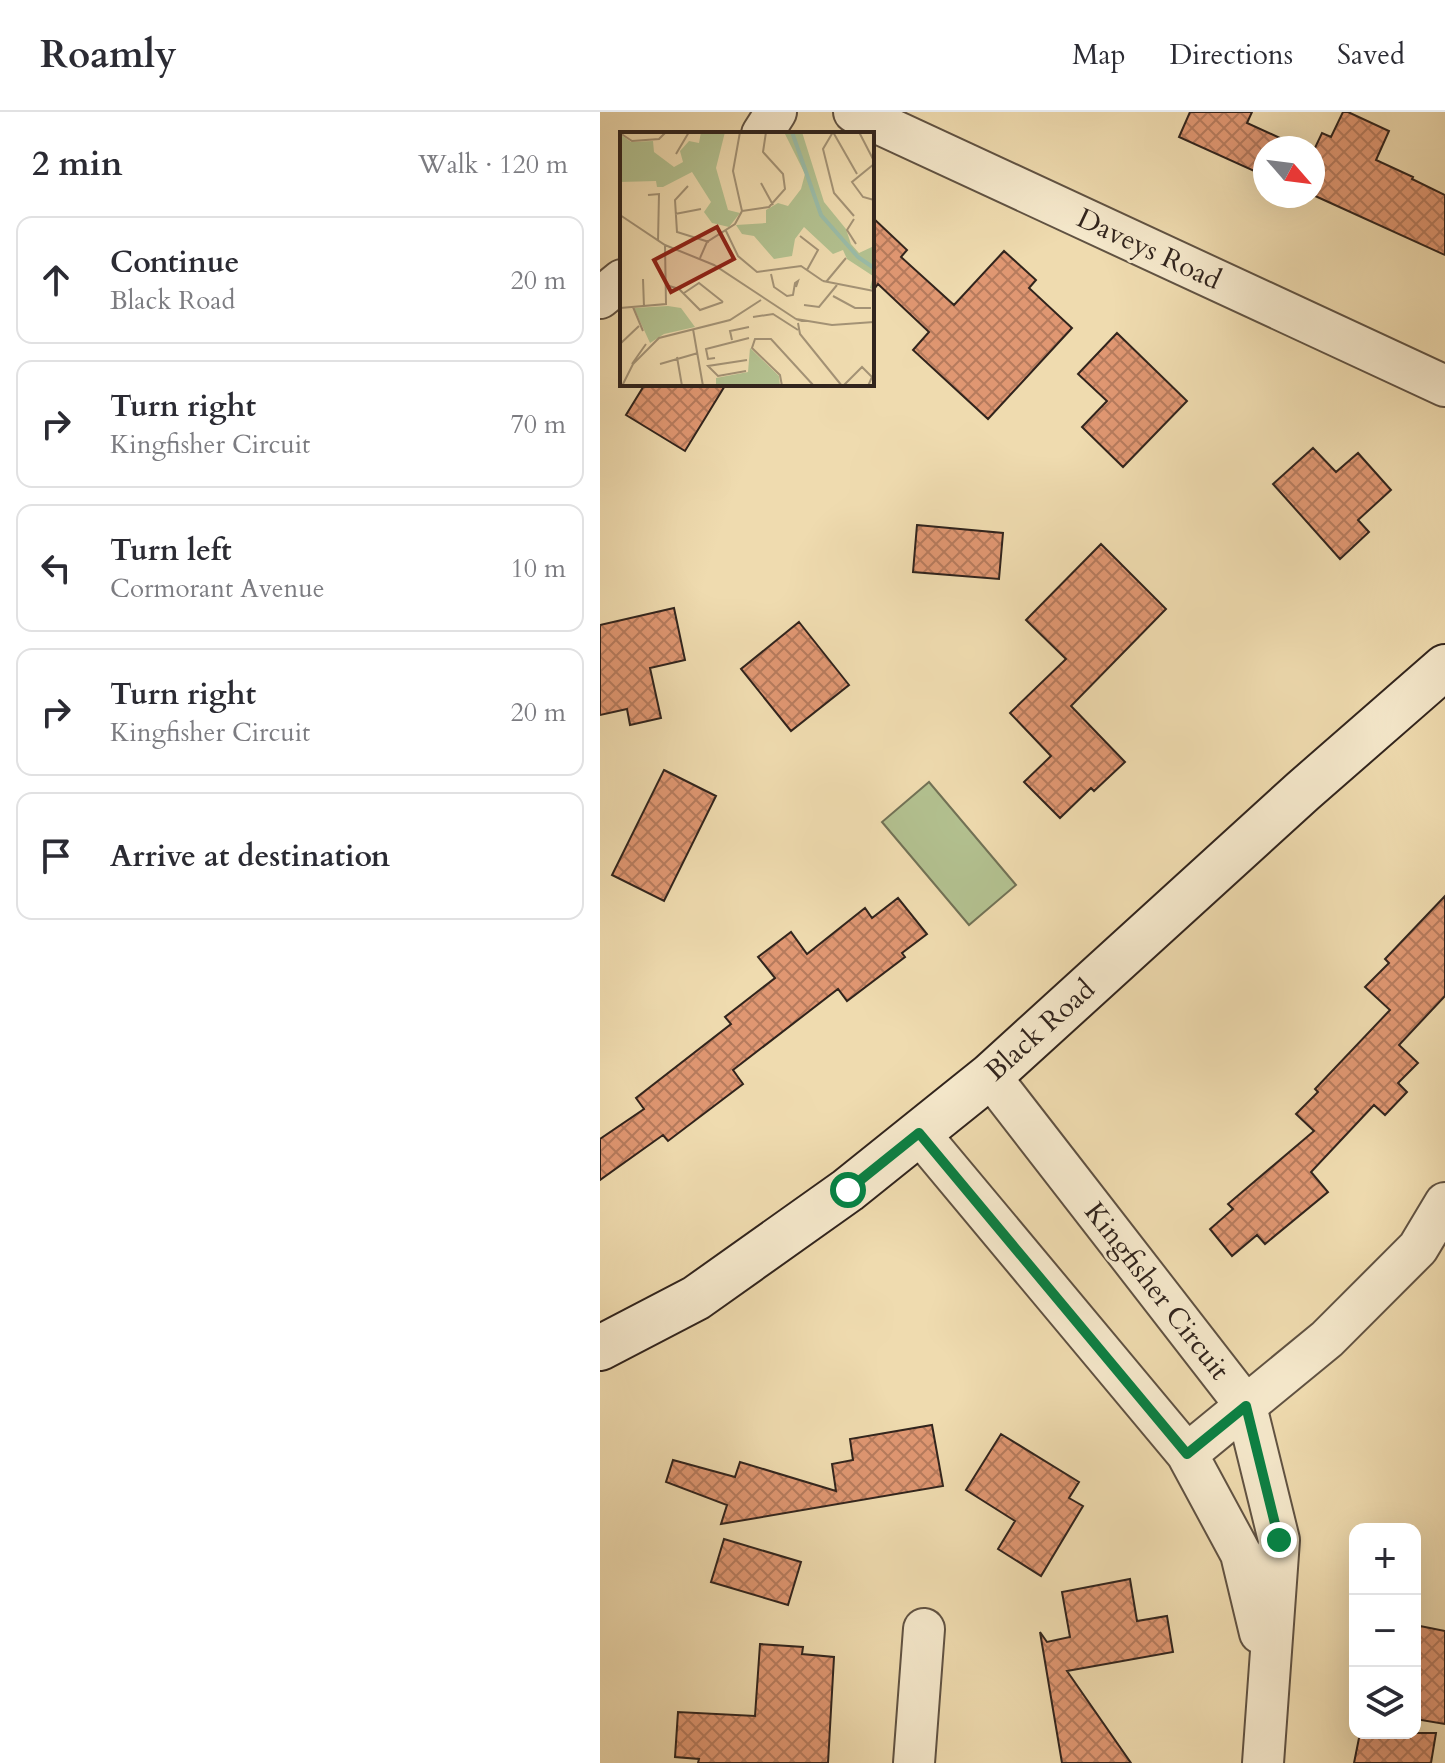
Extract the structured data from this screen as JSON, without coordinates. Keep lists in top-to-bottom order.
{
  "streets": {
    "main road": ["Black Road"],
    "street": ["Daveys Road", "Kingfisher Circuit"]
  },
  "crossings": [
    ["Black Road", "Kingfisher Circuit"]
  ],
  "north": "bottom right",
  "page": {
    "header": "Roamly",
    "nav": ["Map", "Directions", "Saved"],
    "heading": ["2 min", "Walk · 120 m"],
    "list": [
      ["Continue", "Black Road", "20 m"],
      ["Turn right", "Kingfisher Circuit", "70 m"],
      ["Turn left", "Cormorant Avenue", "10 m"],
      ["Turn right", "Kingfisher Circuit", "20 m"],
      "Arrive at destination"
    ],
    "map_buttons": ["+", "−"]
  }
}
